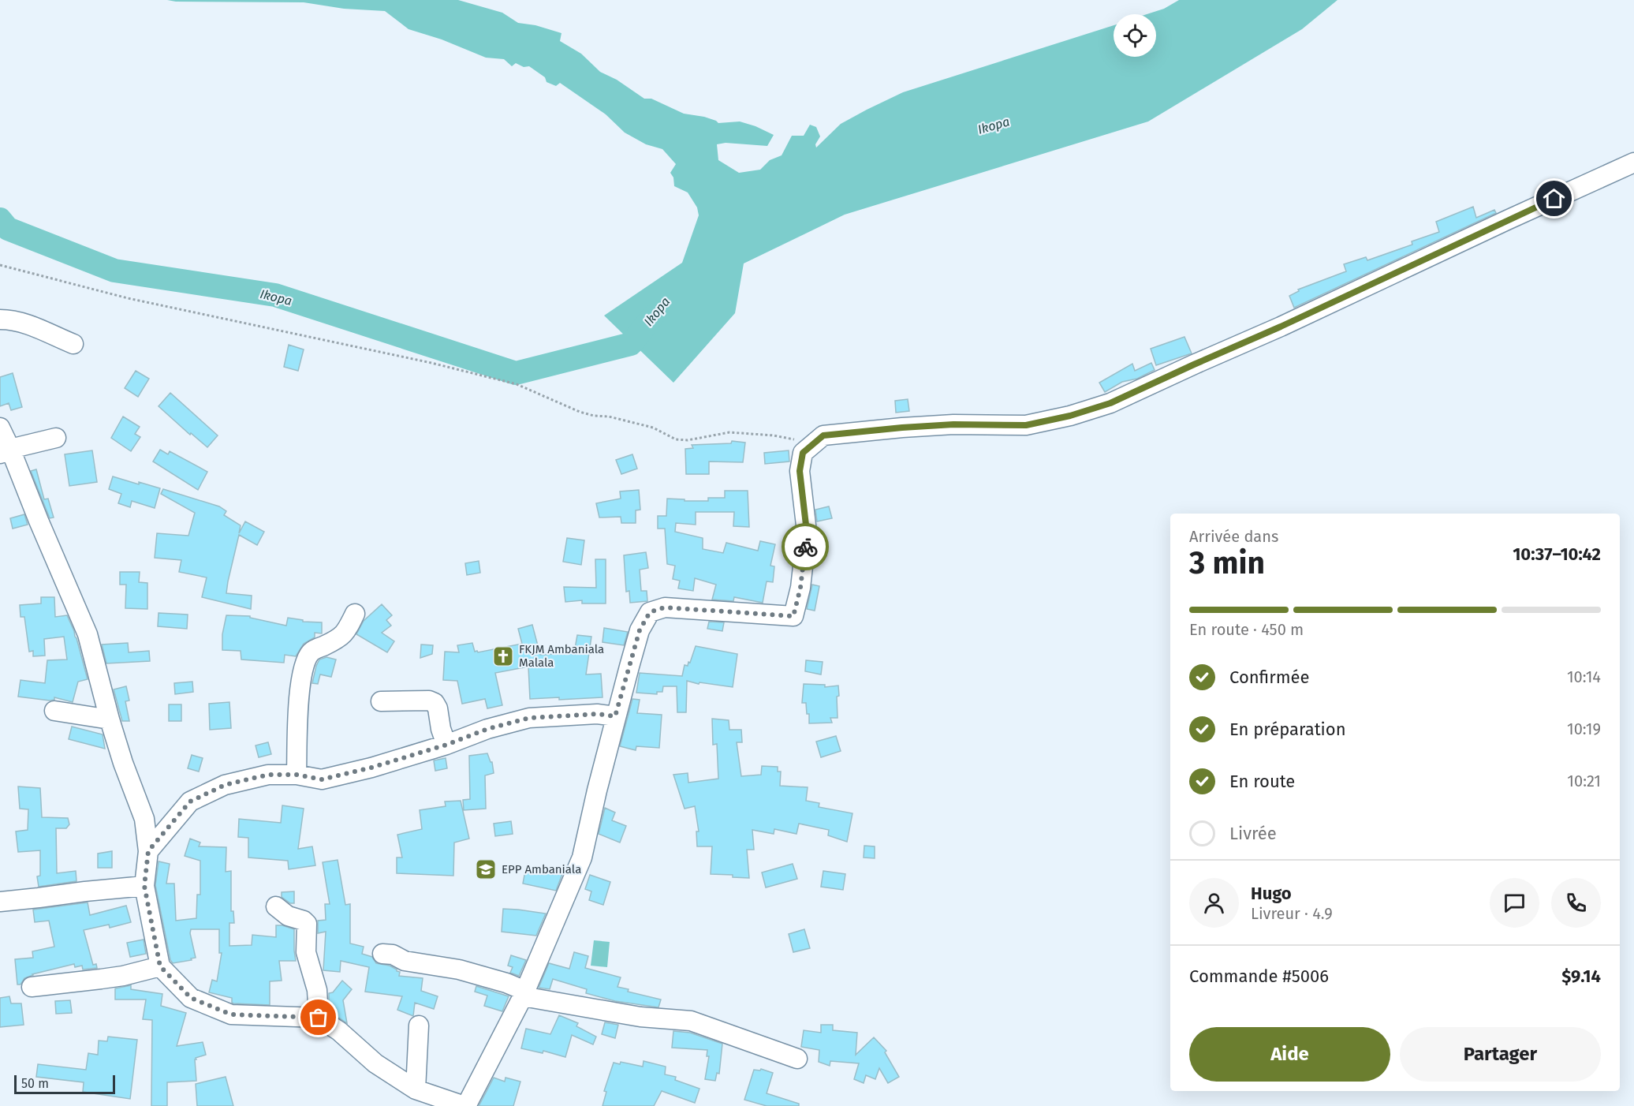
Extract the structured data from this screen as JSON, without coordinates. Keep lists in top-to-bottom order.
{
  "water": ["Ikopa"],
  "places": {
    "church": ["FKJM Ambaniala Malala"],
    "school or university": ["EPP Ambaniala"]
  },
  "scale_bar": "50 m",
  "page": {
    "heading": ["3 min", "Arrivée dans", "10:37–10:42"],
    "panel": [
      "Hugo",
      "Livreur · 4.9",
      "Commande #5006",
      "$9.14"
    ],
    "bar": "En route · 450 m",
    "list": [
      ["Confirmée", "10:14"],
      ["En préparation", "10:19"],
      ["En route", "10:21"],
      "Livrée"
    ],
    "buttons": ["Aide", "Partager"],
    "scale": "50 m"
  }
}
